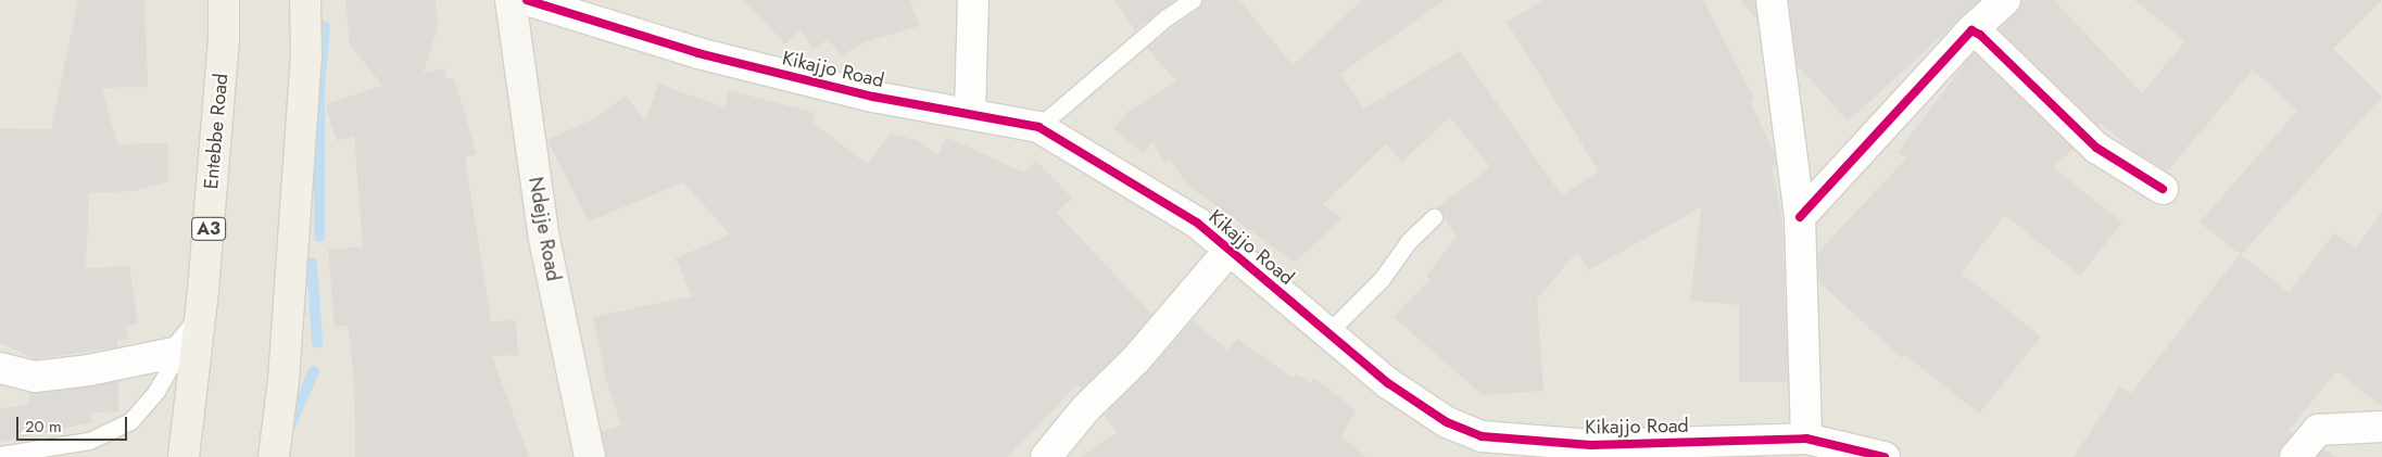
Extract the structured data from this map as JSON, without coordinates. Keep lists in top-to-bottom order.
{
  "streets": {
    "main road": ["Entebbe Road", "A3"],
    "street": ["Kikajjo Road", "Ndejje Road"]
  },
  "scale_bar": "20 m"
}
